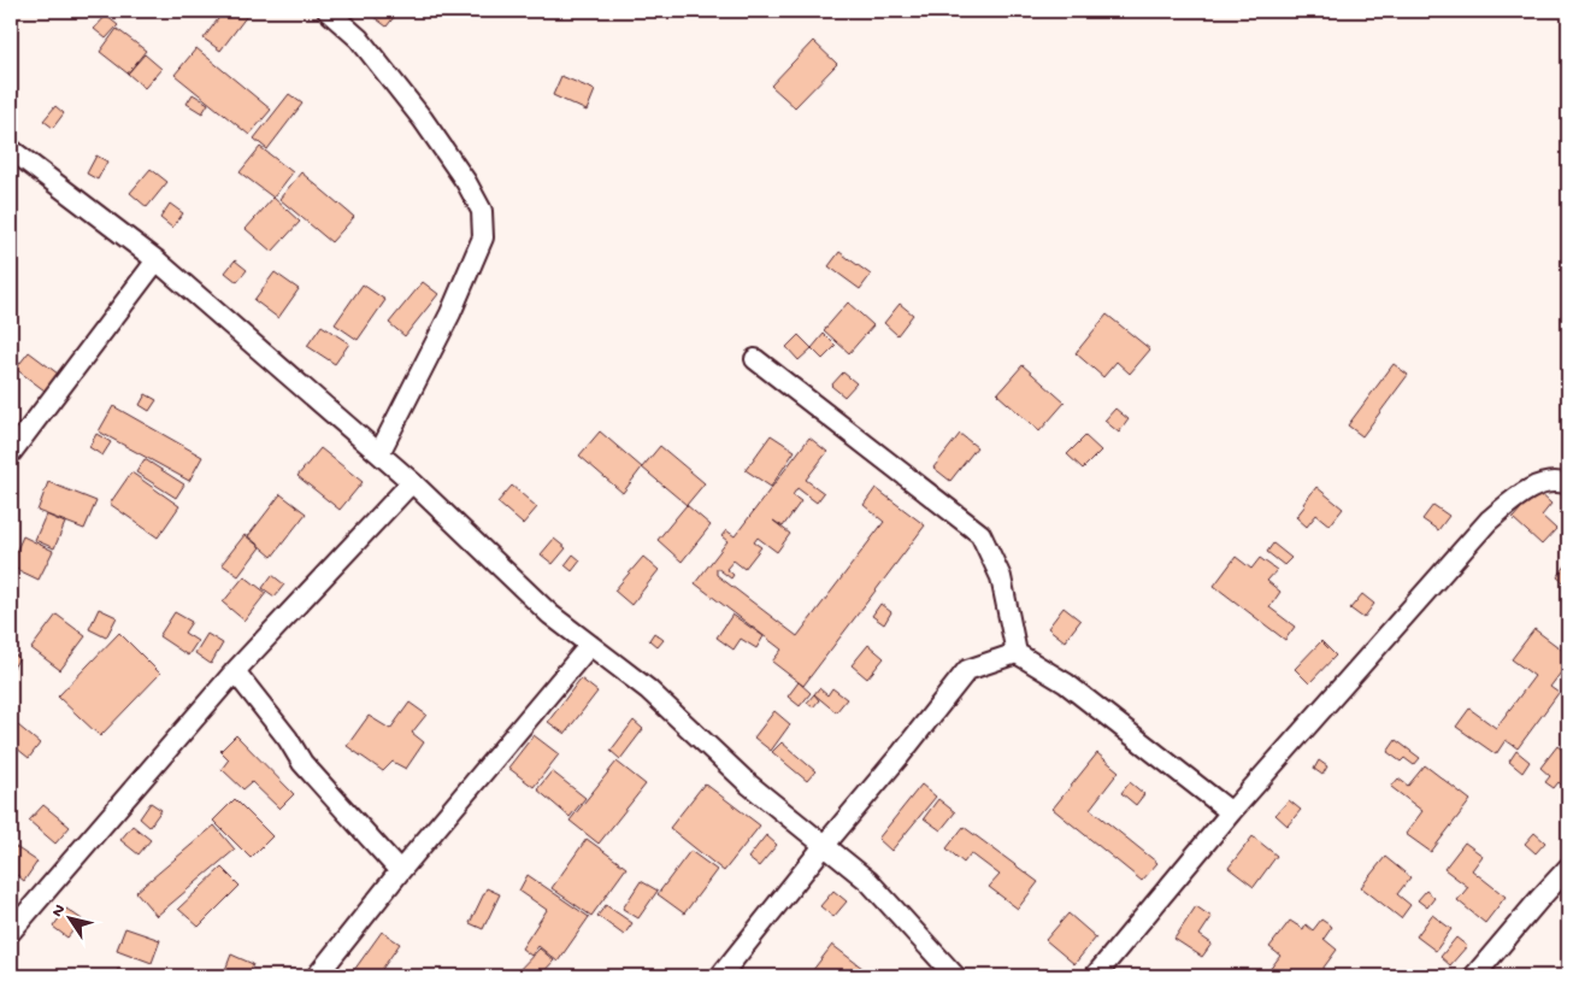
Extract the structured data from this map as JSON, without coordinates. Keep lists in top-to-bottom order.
{
  "north": "top left"
}
